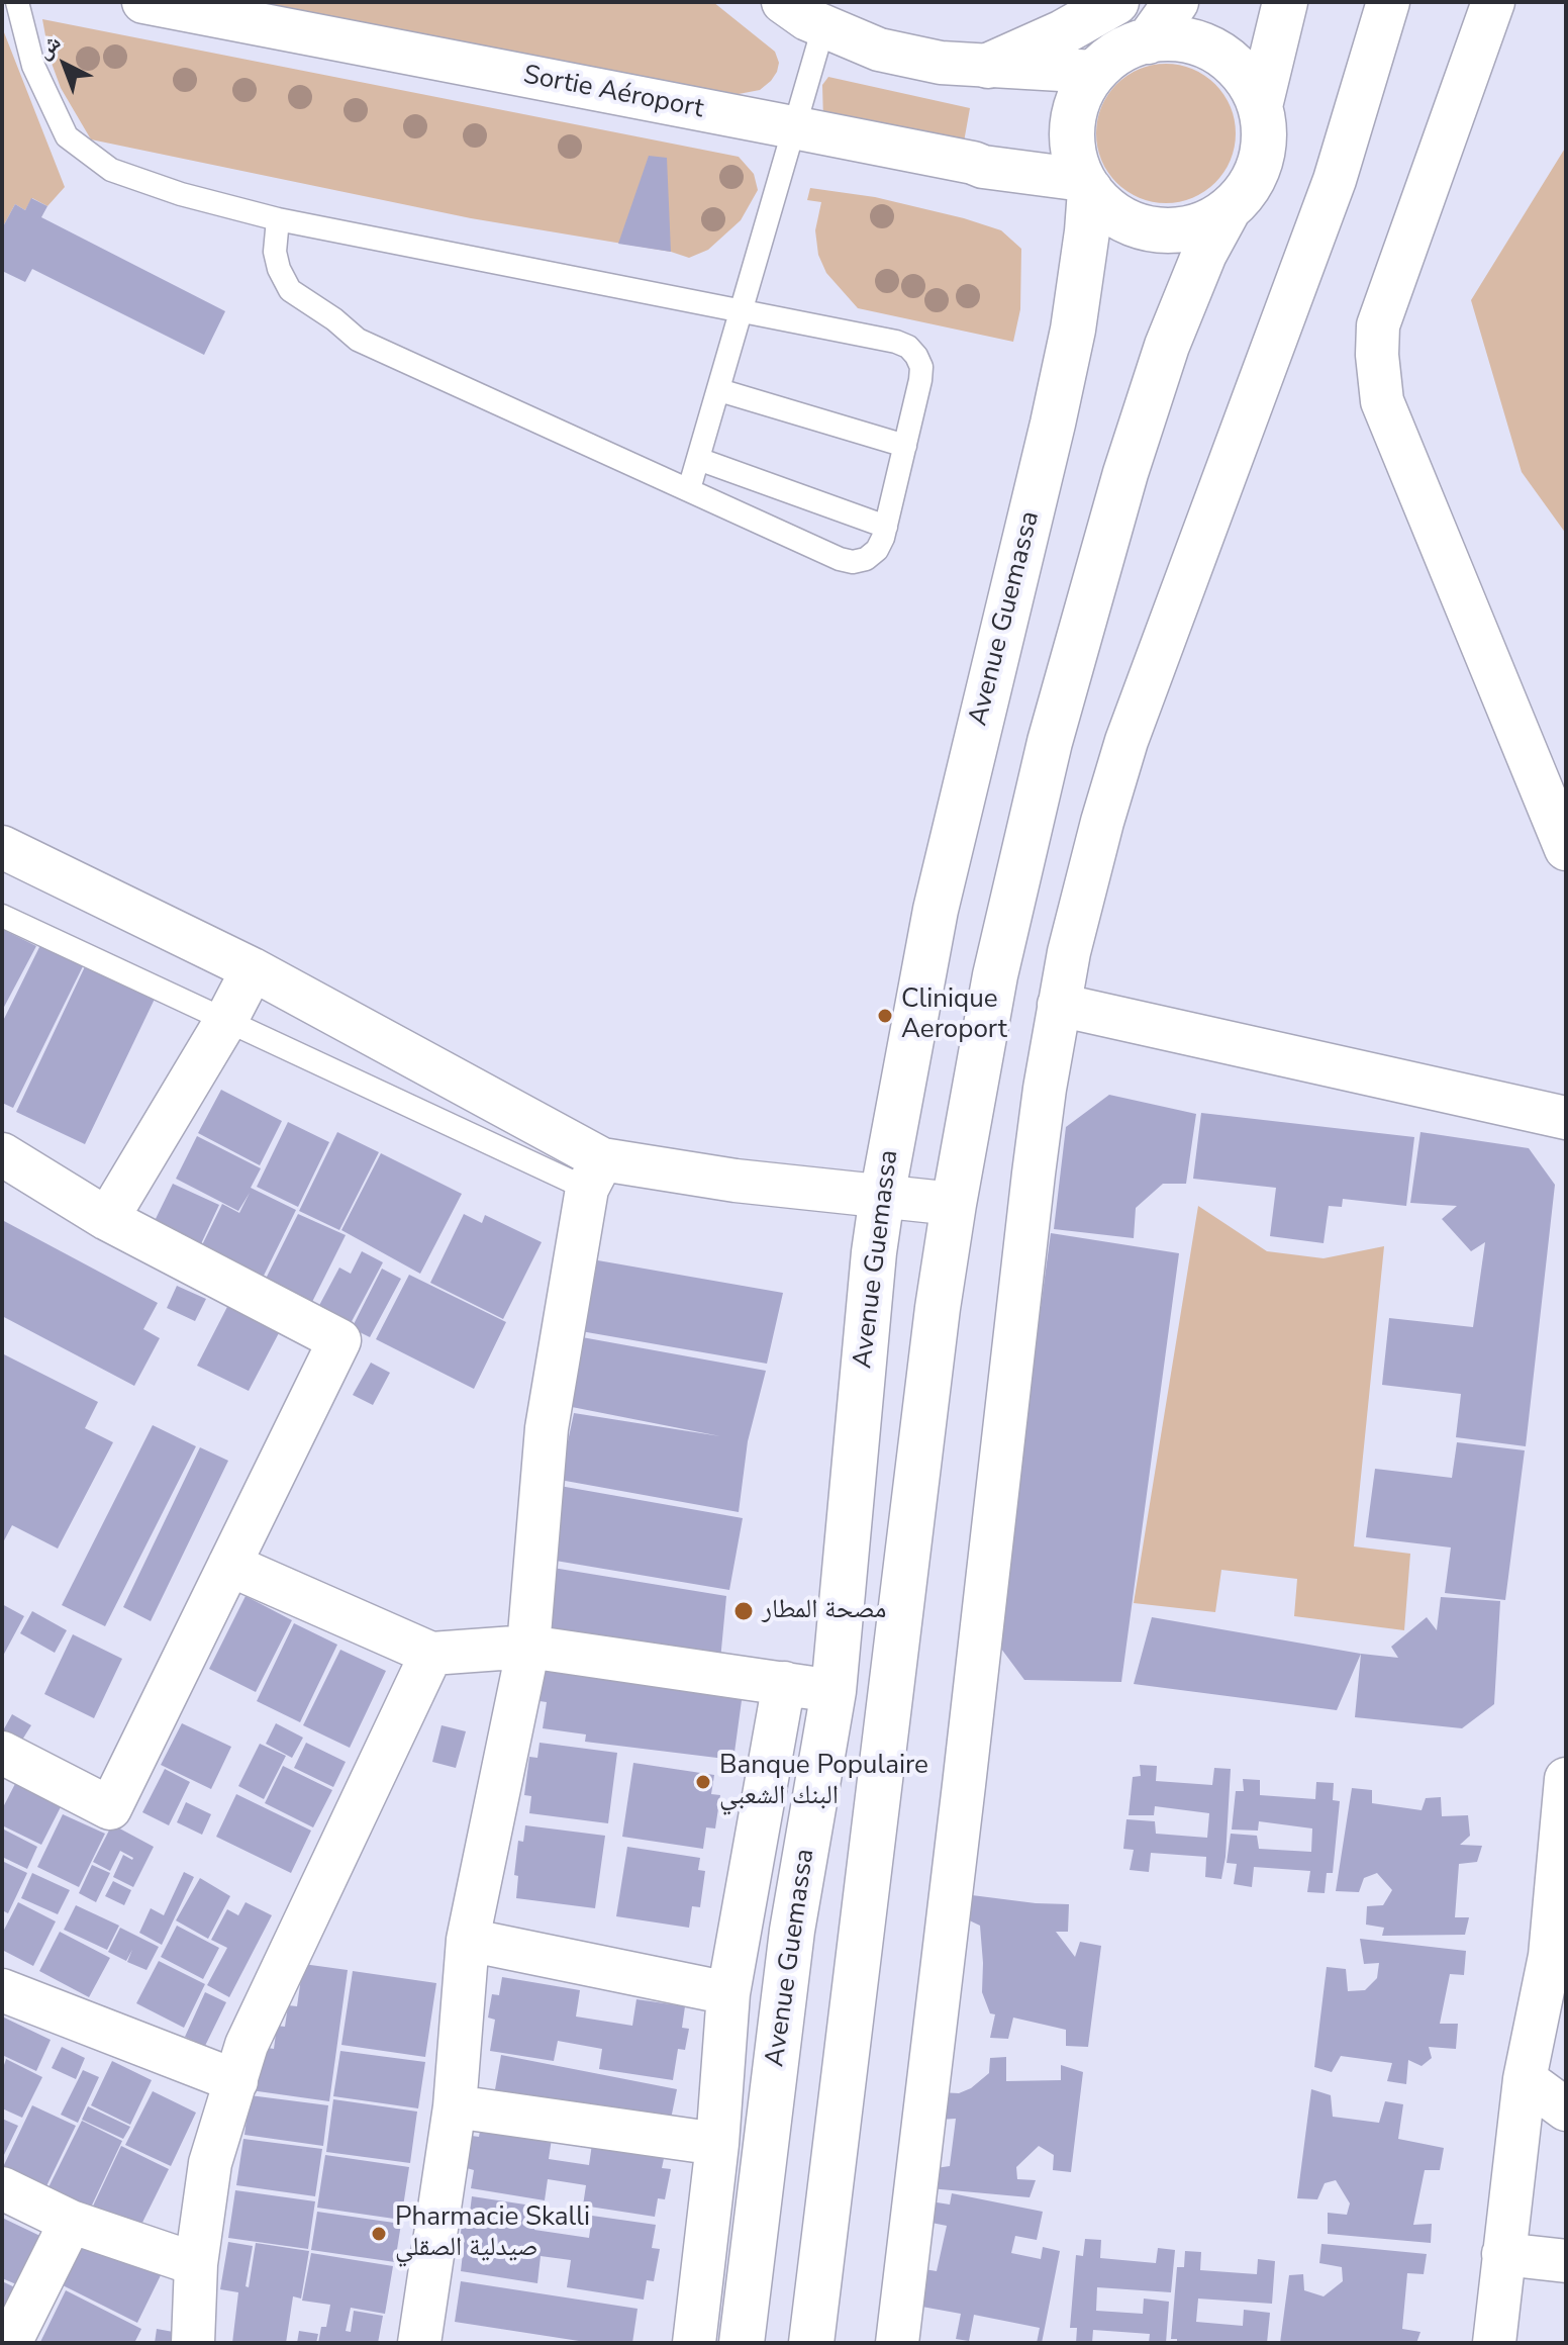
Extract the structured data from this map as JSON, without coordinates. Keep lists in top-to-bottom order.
{
  "streets": {
    "main road": ["Avenue Guemassa"],
    "street": ["Sortie Aéroport"]
  },
  "crossings": [
    ["Sortie Aéroport", "Avenue Guemassa"]
  ],
  "places": [
    "Clinique Aeroport",
    "مصحة المطار",
    "Banque Populaire البنك الشعبي",
    "Pharmacie Skalli صيدلية الصقلي"
  ],
  "north": "top left"
}
